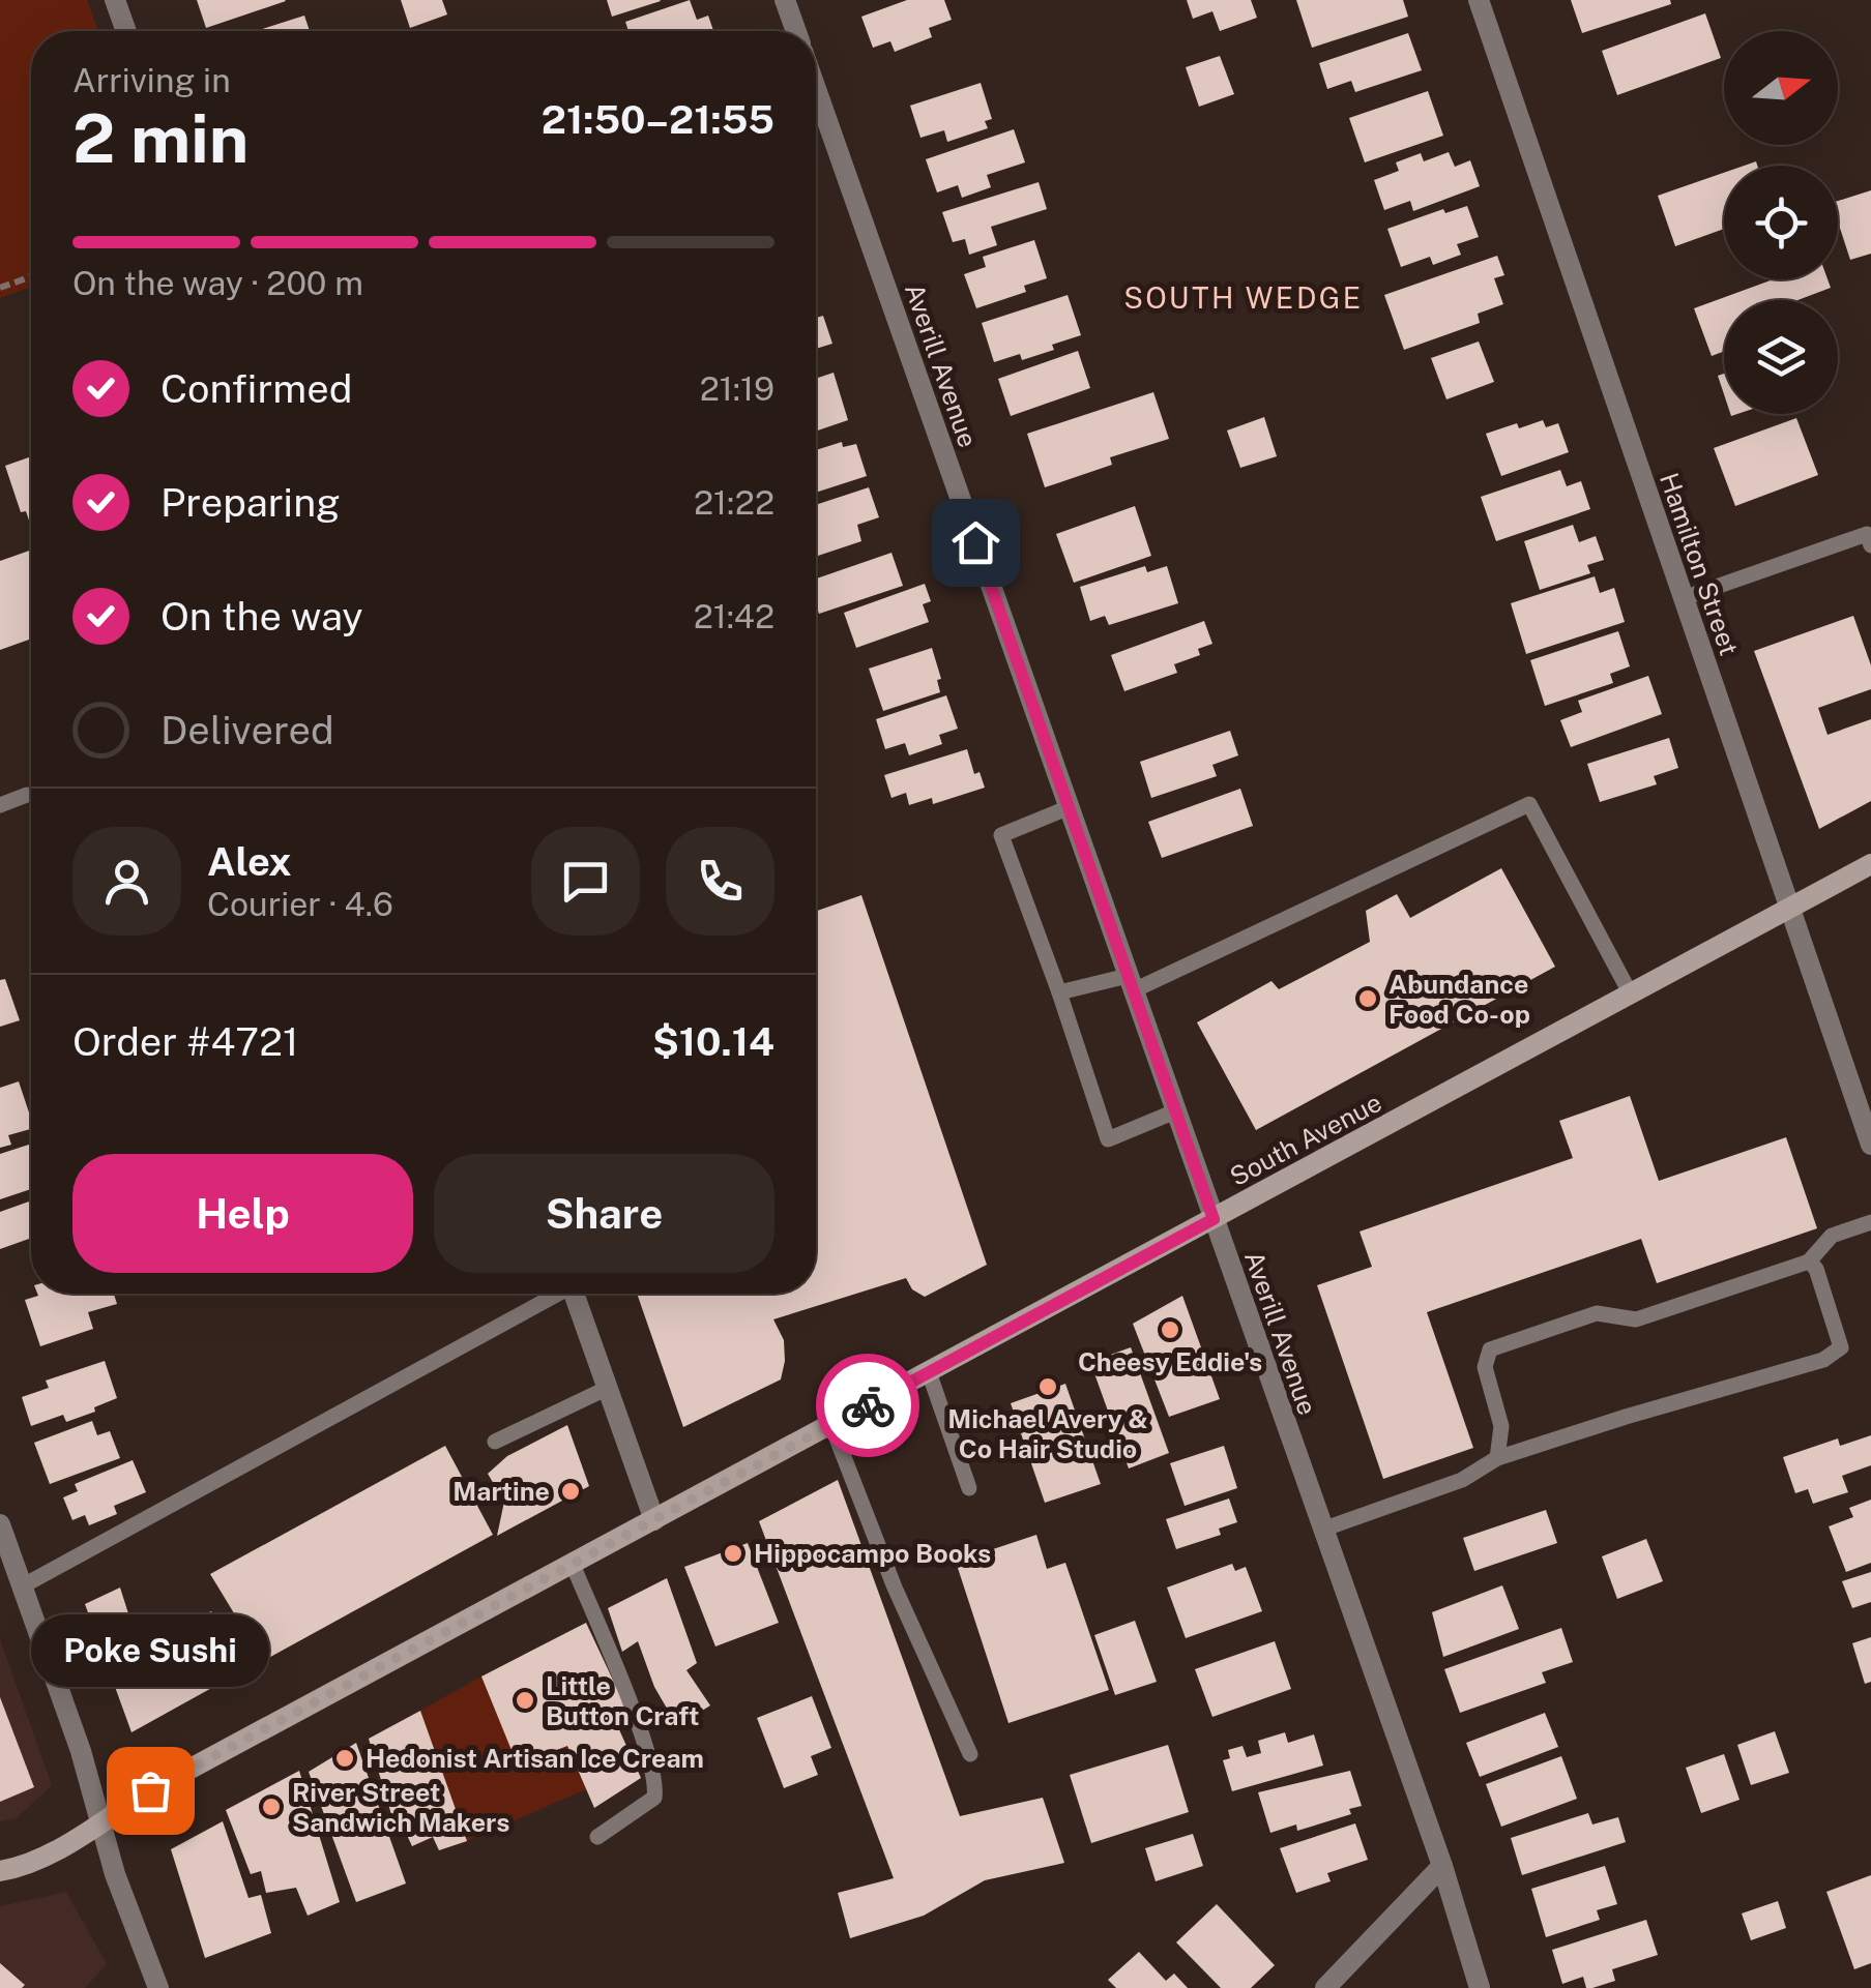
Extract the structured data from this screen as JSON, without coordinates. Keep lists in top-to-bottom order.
{
  "streets": {
    "main road": ["South Avenue"],
    "street": ["Averill Avenue", "Hamilton Street"]
  },
  "crossings": [
    ["Averill Avenue", "South Avenue"],
    ["Hamilton Street", "South Avenue"]
  ],
  "districts": ["SOUTH WEDGE"],
  "places": [
    "Abundance Food Co-op",
    "Cheesy Eddie's",
    "Michael Avery & Co Hair Studio",
    "Martine",
    "Hippocampo Books",
    "Little Button Craft",
    "Hedonist Artisan Ice Cream",
    "Poke Sushi",
    "River Street Sandwich Makers"
  ],
  "north": "right",
  "page": {
    "heading": ["2 min", "Arriving in", "21:50–21:55"],
    "panel": [
      "Alex",
      "Courier · 4.6",
      "Order #4721",
      "$10.14"
    ],
    "bar": "On the way · 200 m",
    "list": [
      ["Confirmed", "21:19"],
      ["Preparing", "21:22"],
      ["On the way", "21:42"],
      "Delivered"
    ],
    "buttons": ["Help", "Share"],
    "bubble": "Poke Sushi"
  }
}
